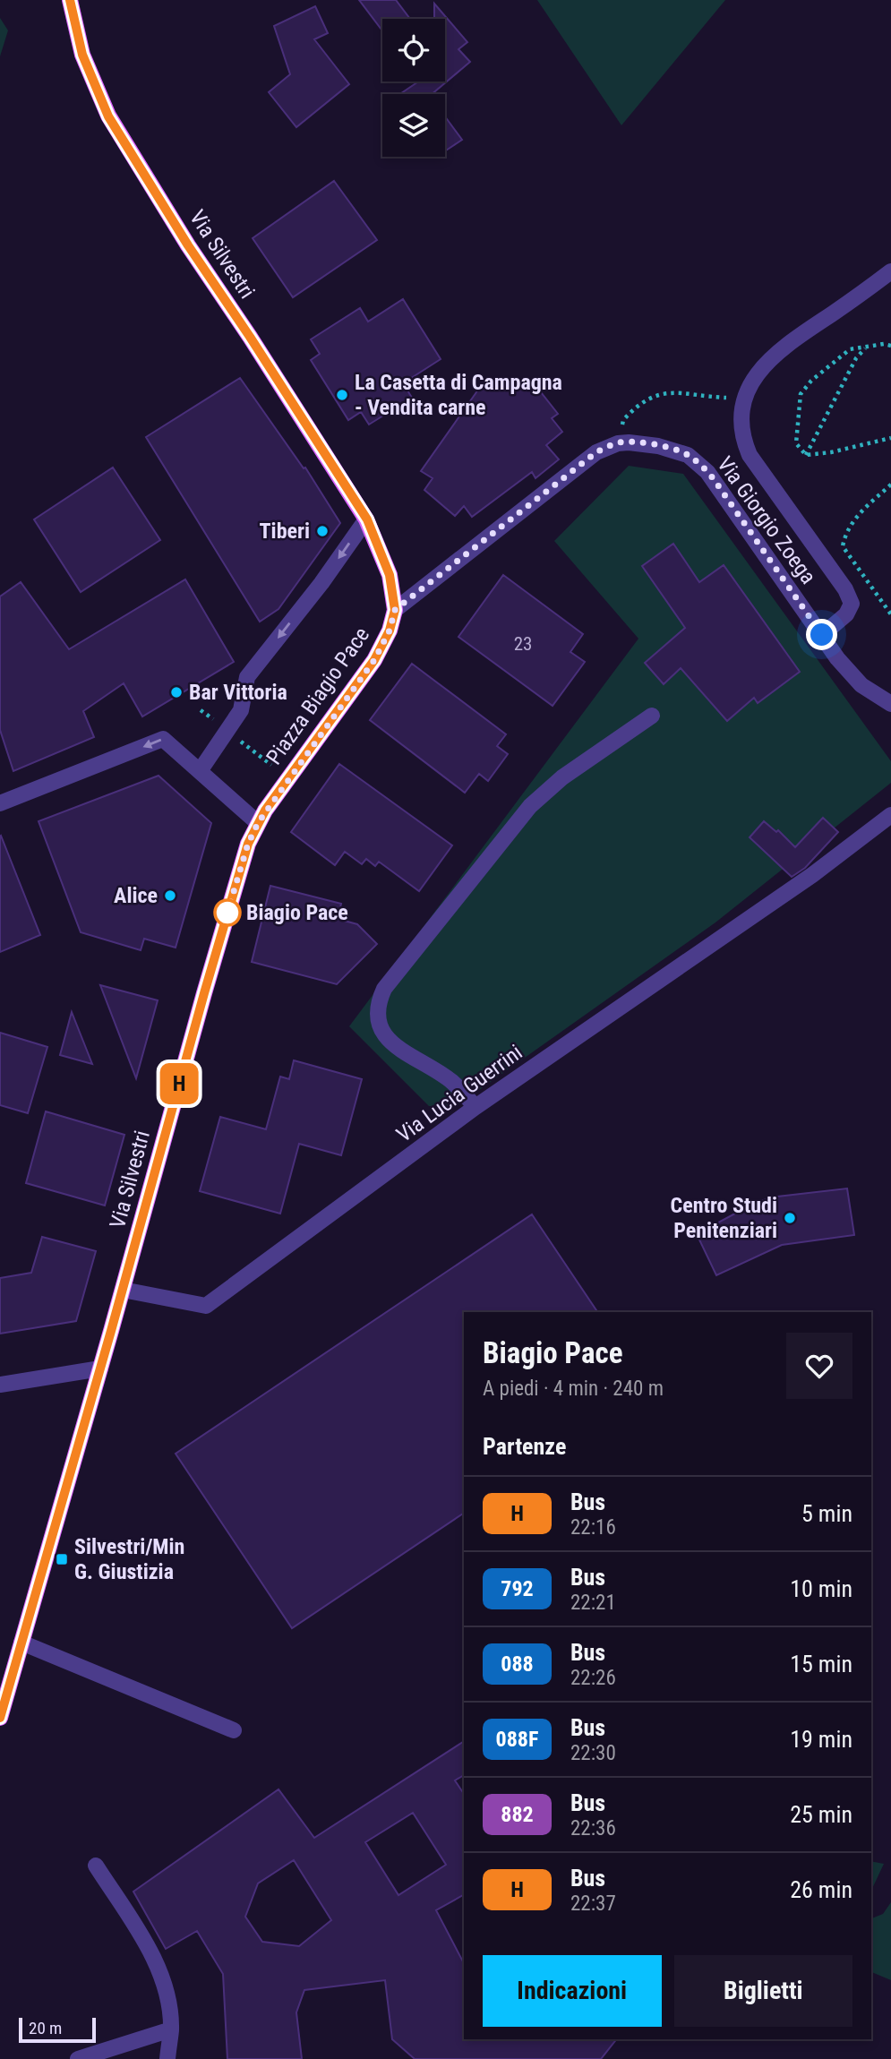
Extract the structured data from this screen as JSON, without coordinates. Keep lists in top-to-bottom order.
{
  "streets": {
    "main road": ["Via Silvestri", "Piazza Biagio Pace"],
    "street": ["Via Giorgio Zoega", "Via Lucia Guerrini"]
  },
  "crossings": [
    ["Via Silvestri", "Piazza Biagio Pace"],
    ["Via Silvestri", "Via Lucia Guerrini"],
    ["Via Giorgio Zoega", "Piazza Biagio Pace"]
  ],
  "places": {
    "other": [
      "La Casetta di Campagna - Vendita carne",
      "Tiberi",
      "Bar Vittoria",
      "Alice",
      "Biagio Pace",
      "Centro Studi Penitenziari"
    ],
    "transit": ["Silvestri/Min G. Giustizia"]
  },
  "lines": ["bus line H"],
  "house_numbers": ["23"],
  "scale_bar": "20 m",
  "page": {
    "on_map": "H",
    "heading": [
      ["Biagio Pace", "A piedi · 4 min · 240 m"],
      "Partenze"
    ],
    "list": [
      {
        "mark": "H",
        "name": "Bus",
        "note": "22:16",
        "value": "5 min"
      },
      {
        "mark": "792",
        "name": "Bus",
        "note": "22:21",
        "value": "10 min"
      },
      {
        "mark": "088",
        "name": "Bus",
        "note": "22:26",
        "value": "15 min"
      },
      {
        "mark": "088F",
        "name": "Bus",
        "note": "22:30",
        "value": "19 min"
      },
      {
        "mark": "882",
        "name": "Bus",
        "note": "22:36",
        "value": "25 min"
      },
      {
        "mark": "H",
        "name": "Bus",
        "note": "22:37",
        "value": "26 min"
      }
    ],
    "buttons": ["Indicazioni", "Biglietti"],
    "scale": "20 m"
  }
}
